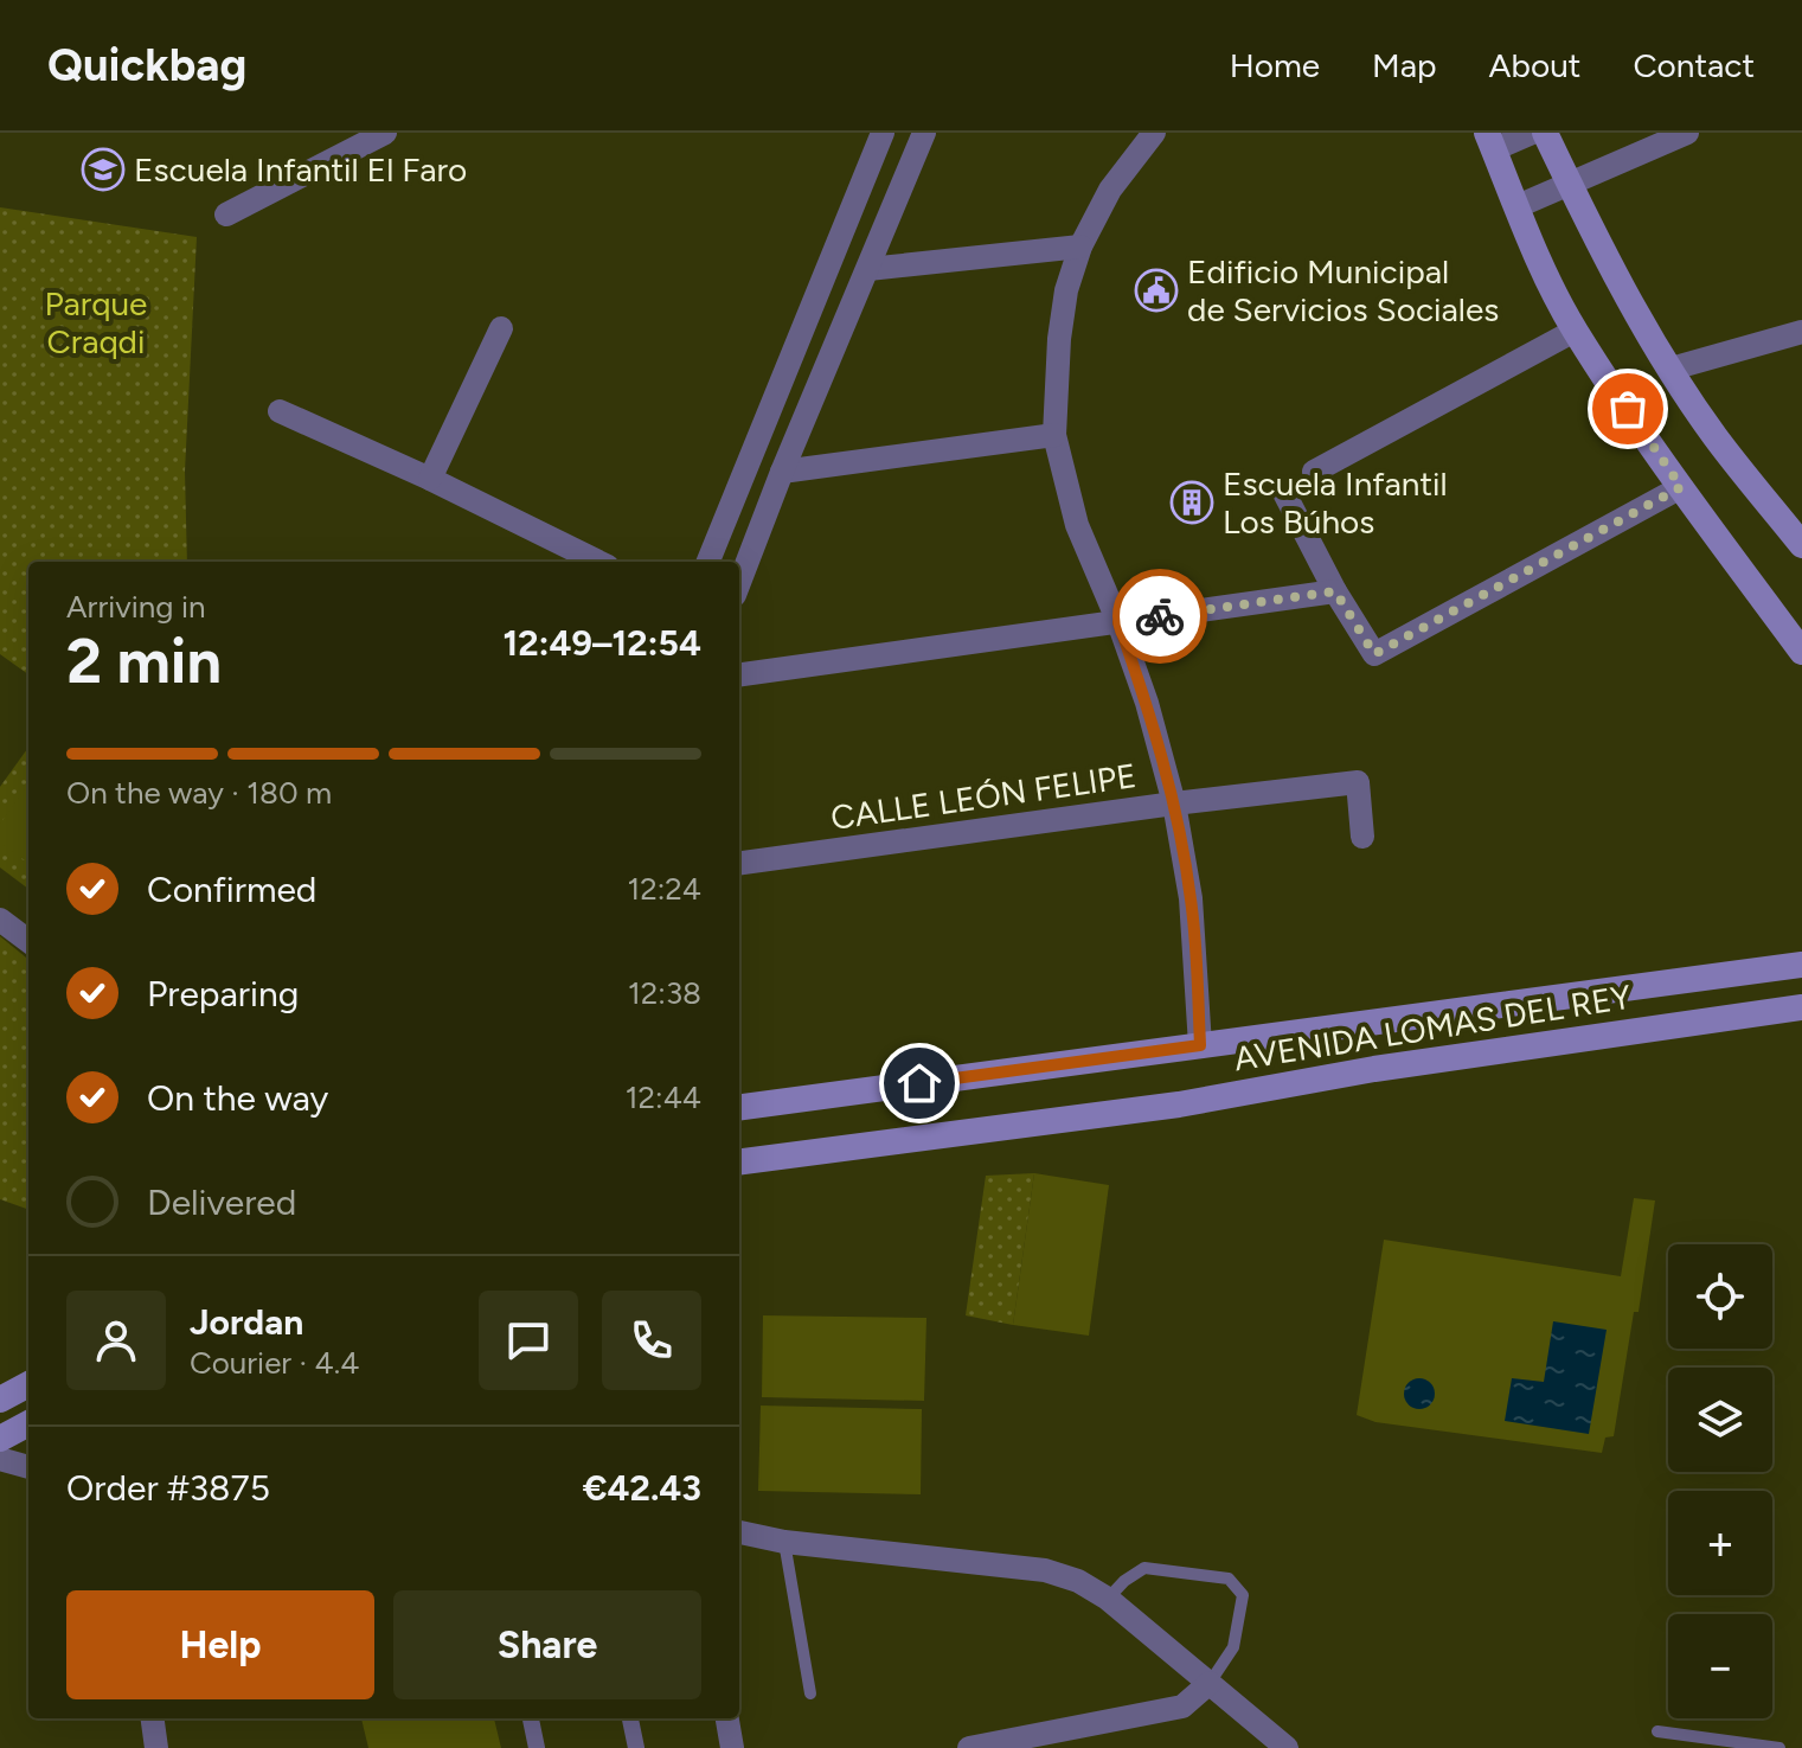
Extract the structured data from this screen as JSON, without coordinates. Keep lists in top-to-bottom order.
{
  "streets": {
    "main road": ["AVENIDA LOMAS DEL REY"],
    "street": ["CALLE LEÓN FELIPE"]
  },
  "parks": ["Parque Craqdi"],
  "places": {
    "school or university": ["Escuela Infantil El Faro"],
    "public building": ["Edificio Municipal de Servicios Sociales"],
    "building": ["Escuela Infantil Los Búhos"]
  },
  "page": {
    "header": "Quickbag",
    "nav": [
      "Home",
      "Map",
      "About",
      "Contact"
    ],
    "heading": ["2 min", "Arriving in", "12:49–12:54"],
    "panel": [
      "Jordan",
      "Courier · 4.4",
      "Order #3875",
      "€42.43"
    ],
    "bar": "On the way · 180 m",
    "list": [
      ["Confirmed", "12:24"],
      ["Preparing", "12:38"],
      ["On the way", "12:44"],
      "Delivered"
    ],
    "map_buttons": ["+", "−"],
    "buttons": ["Help", "Share"]
  }
}
